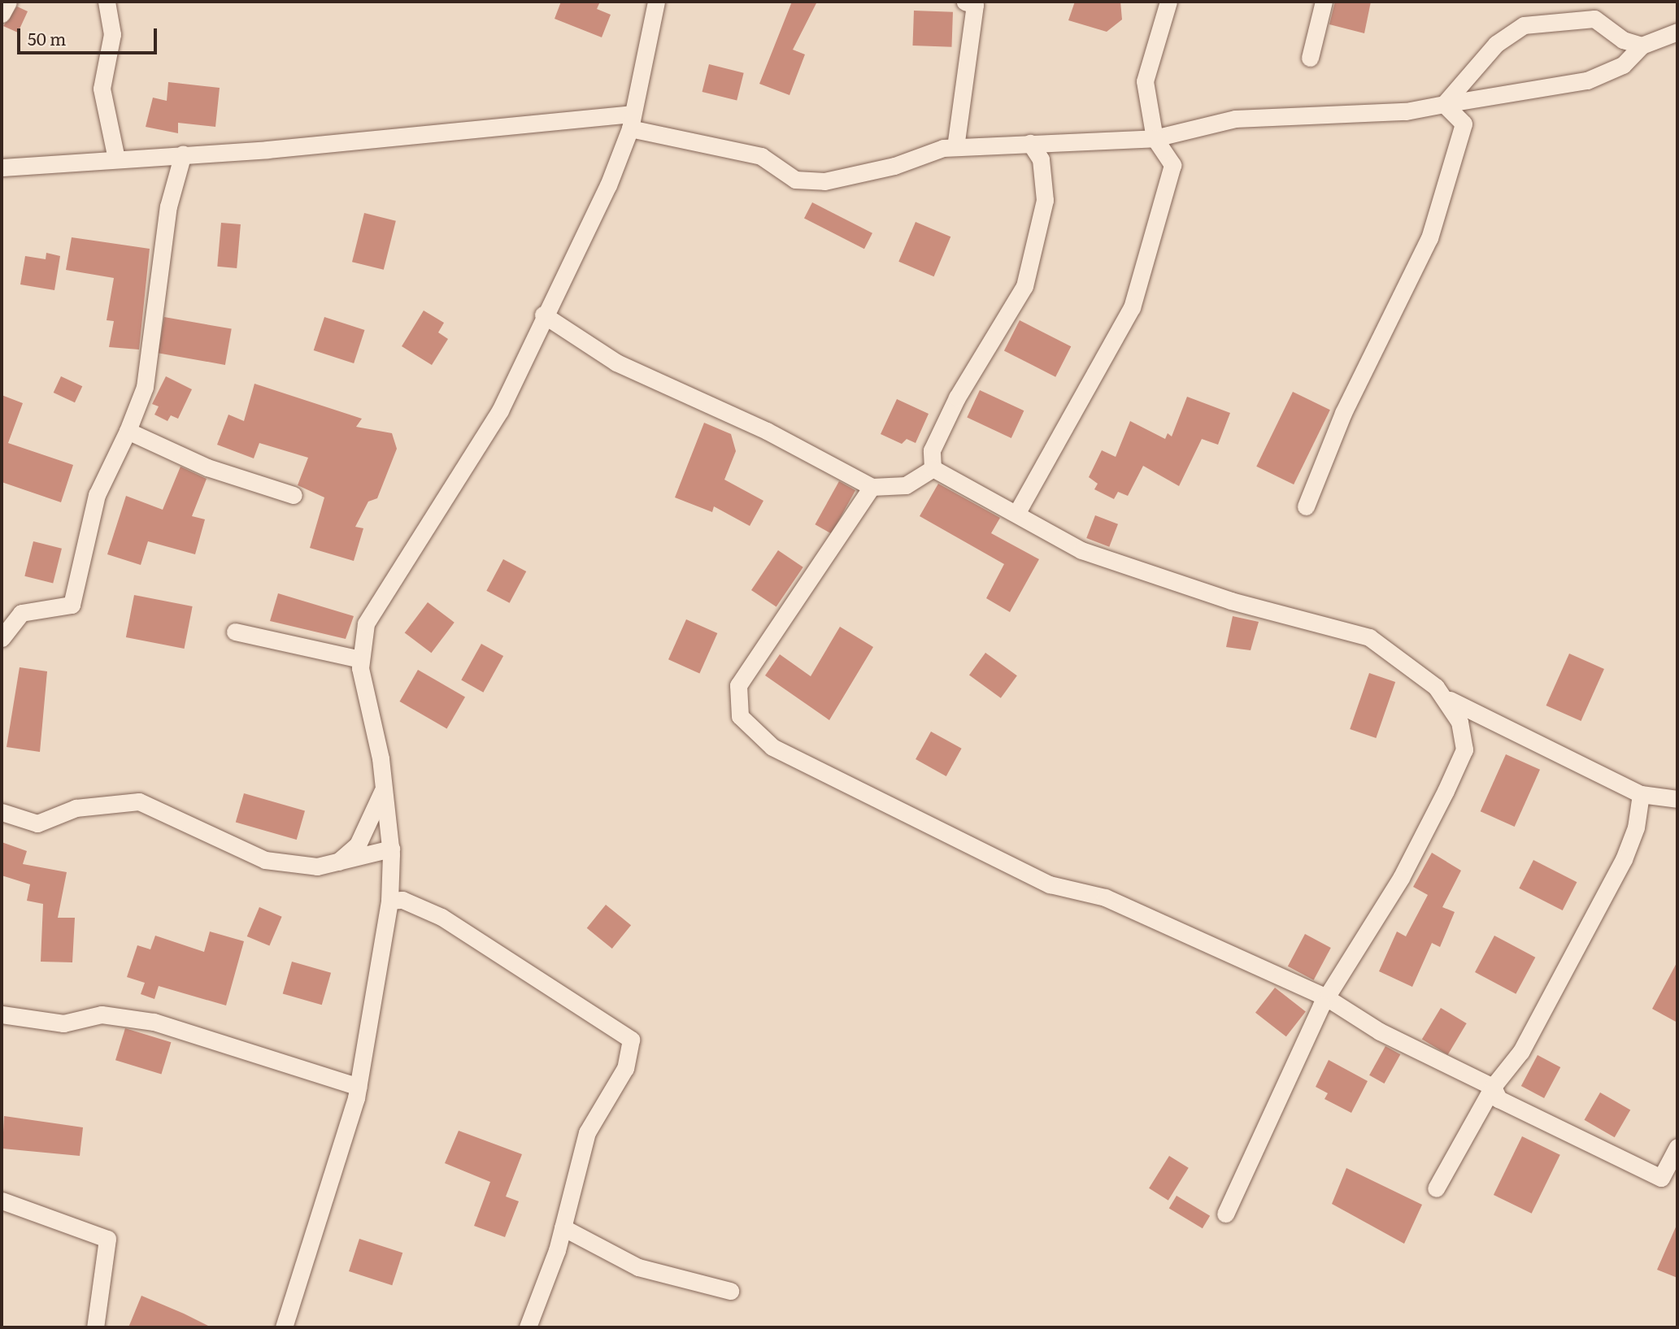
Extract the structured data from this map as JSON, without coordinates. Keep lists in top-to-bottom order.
{
  "scale_bar": "50 m"
}
